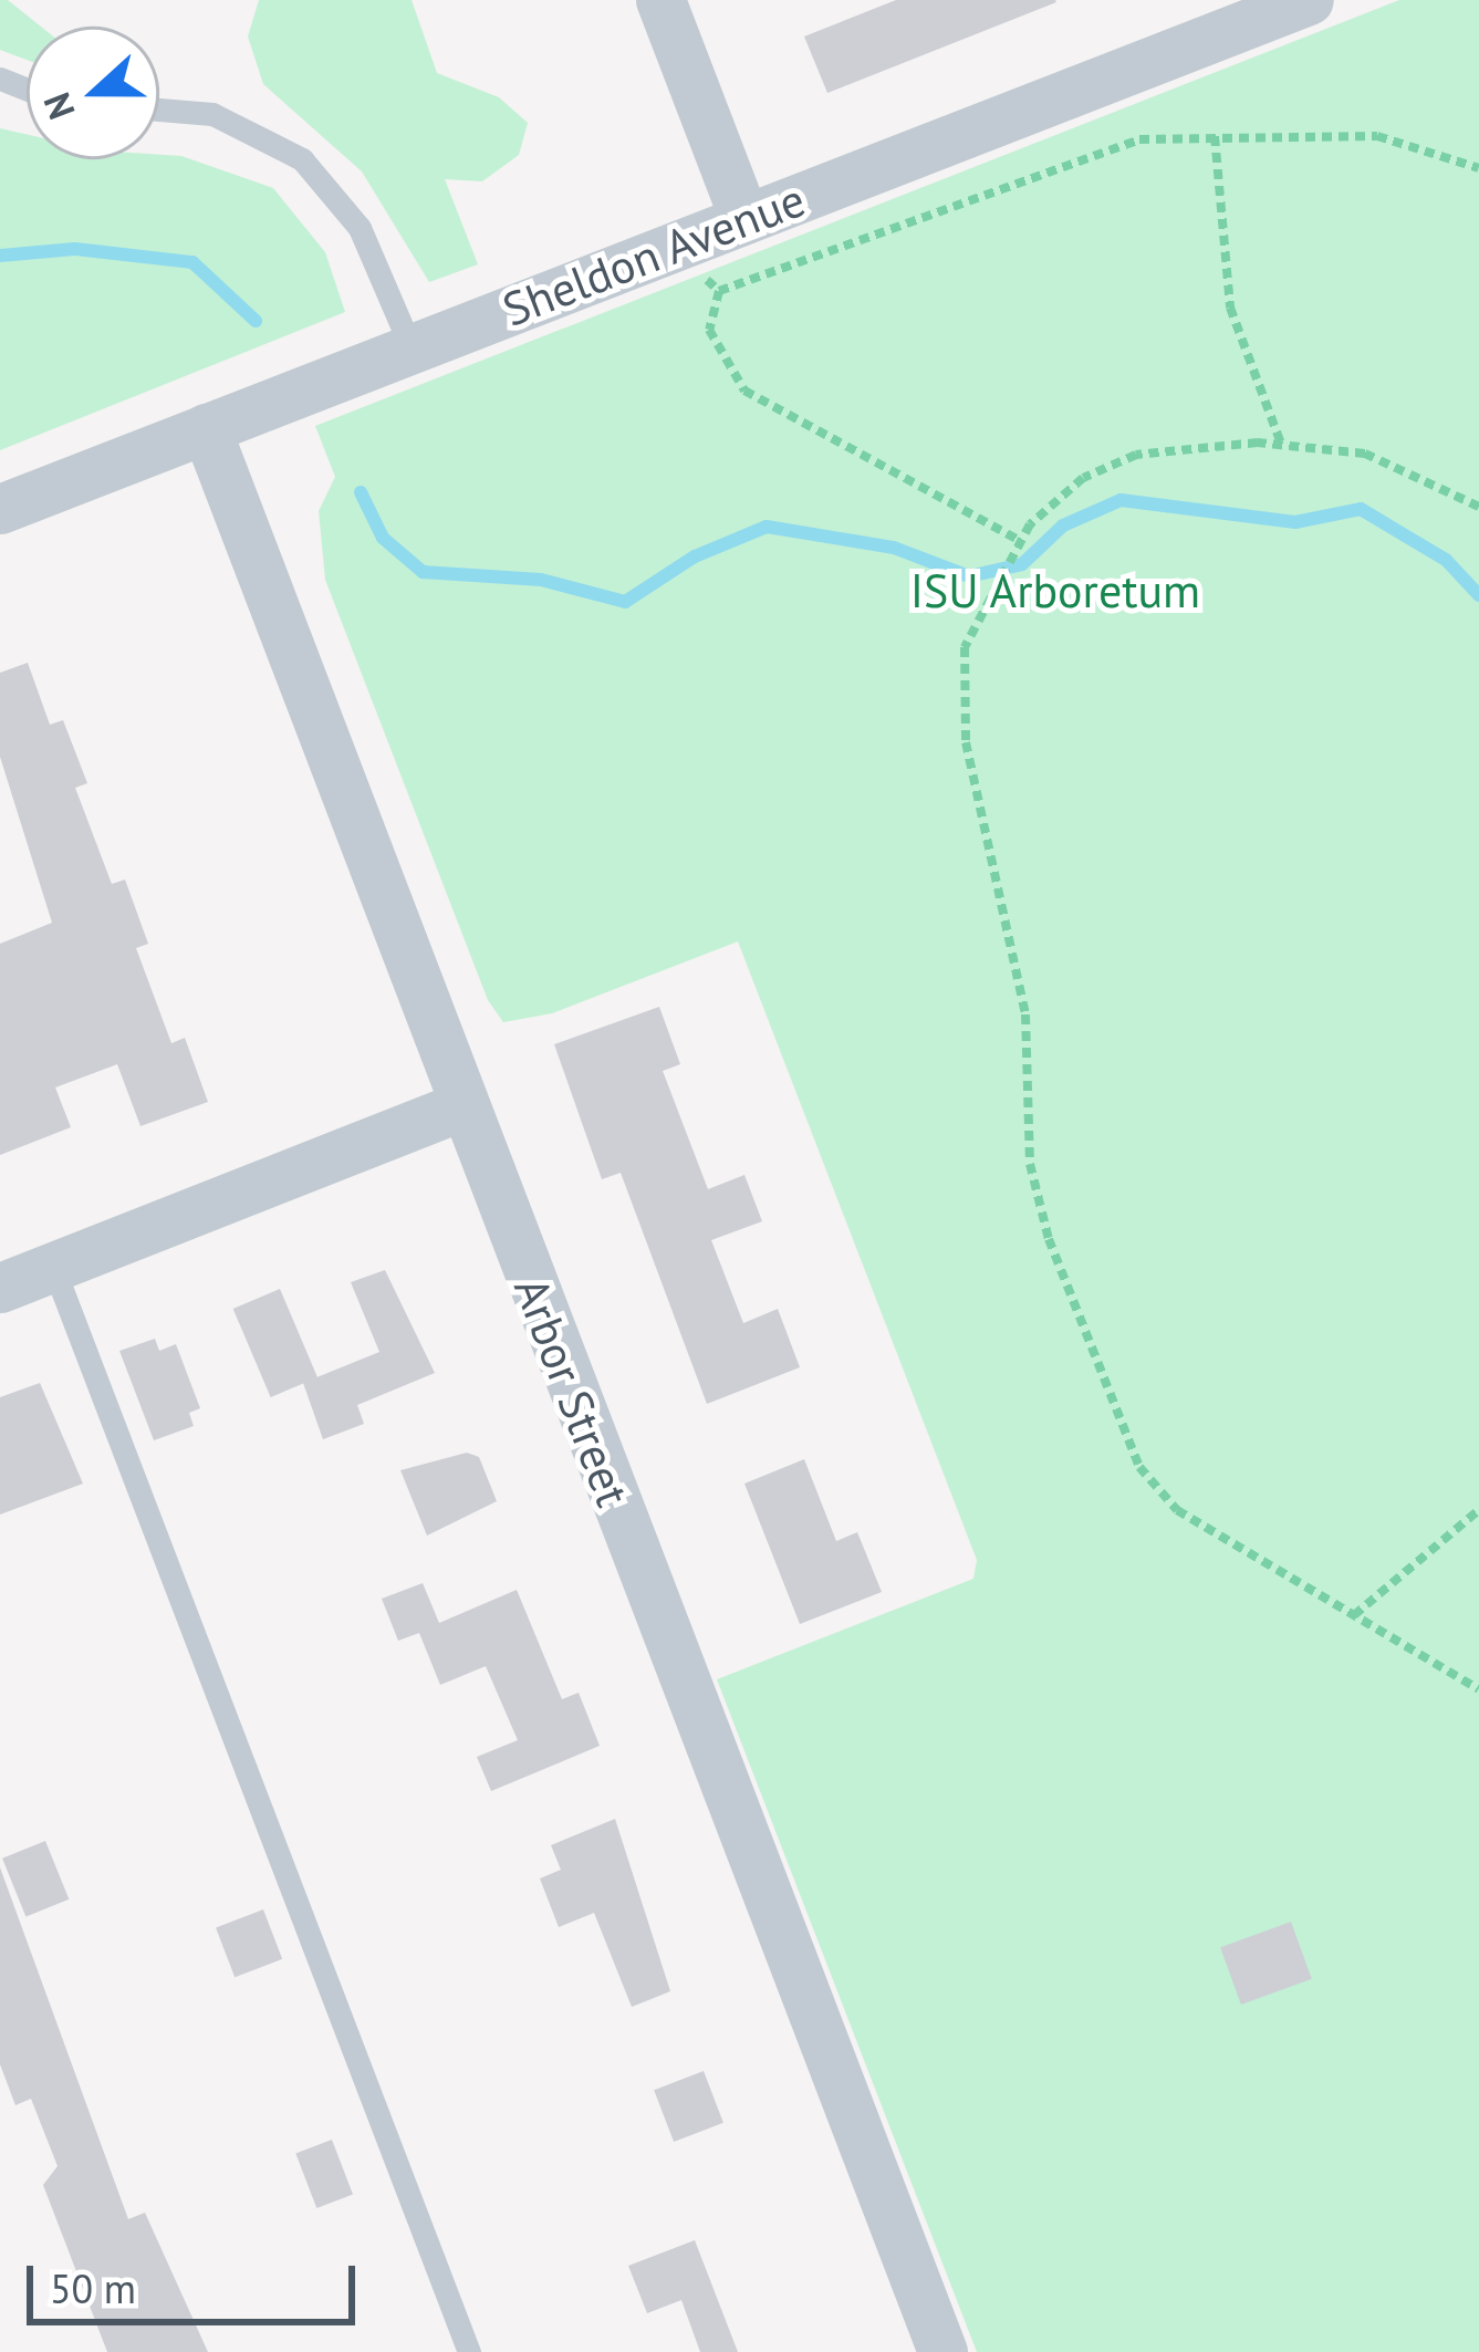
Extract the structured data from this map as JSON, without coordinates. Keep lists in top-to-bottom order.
{
  "streets": {
    "street": ["Sheldon Avenue", "Arbor Street"]
  },
  "crossings": [
    ["Sheldon Avenue", "Arbor Street"]
  ],
  "parks": ["ISU Arboretum"],
  "scale_bar": "50 m",
  "north": "left"
}
